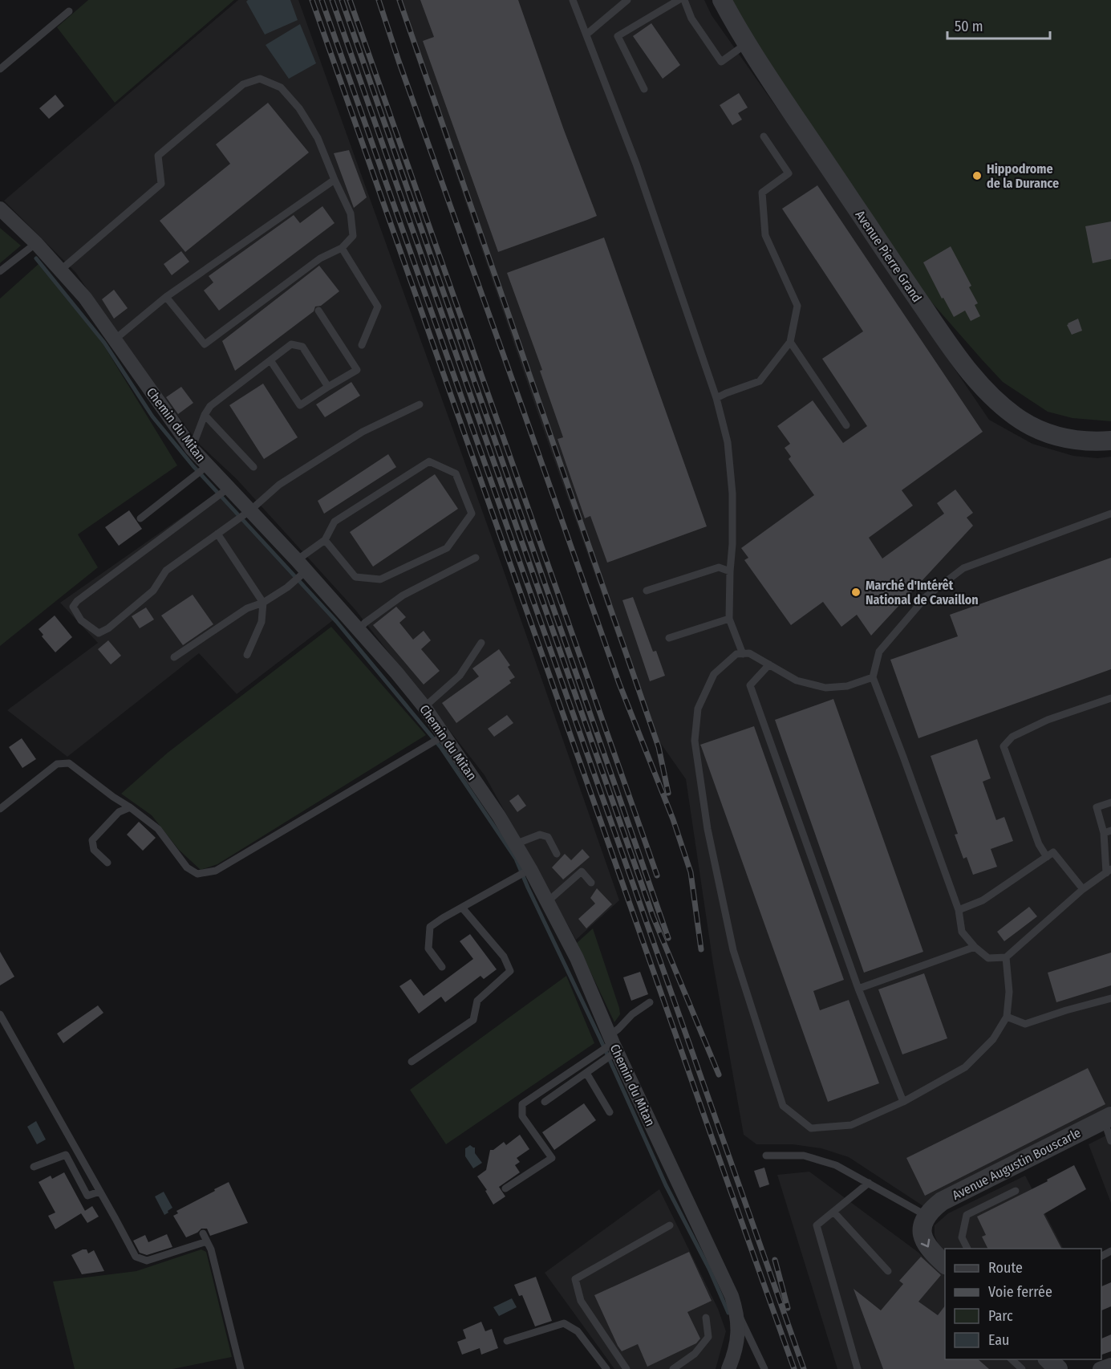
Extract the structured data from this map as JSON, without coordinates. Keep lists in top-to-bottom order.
{
  "streets": {
    "street": ["Avenue Pierre Grand", "Chemin du Mitan", "Avenue Augustin Bouscarle"]
  },
  "places": ["Hippodrome de la Durance", "Marché d'Intérêt National de Cavaillon"],
  "legend": [
    "Route",
    "Voie ferrée",
    "Parc",
    "Eau"
  ],
  "scale_bar": "50 m"
}
